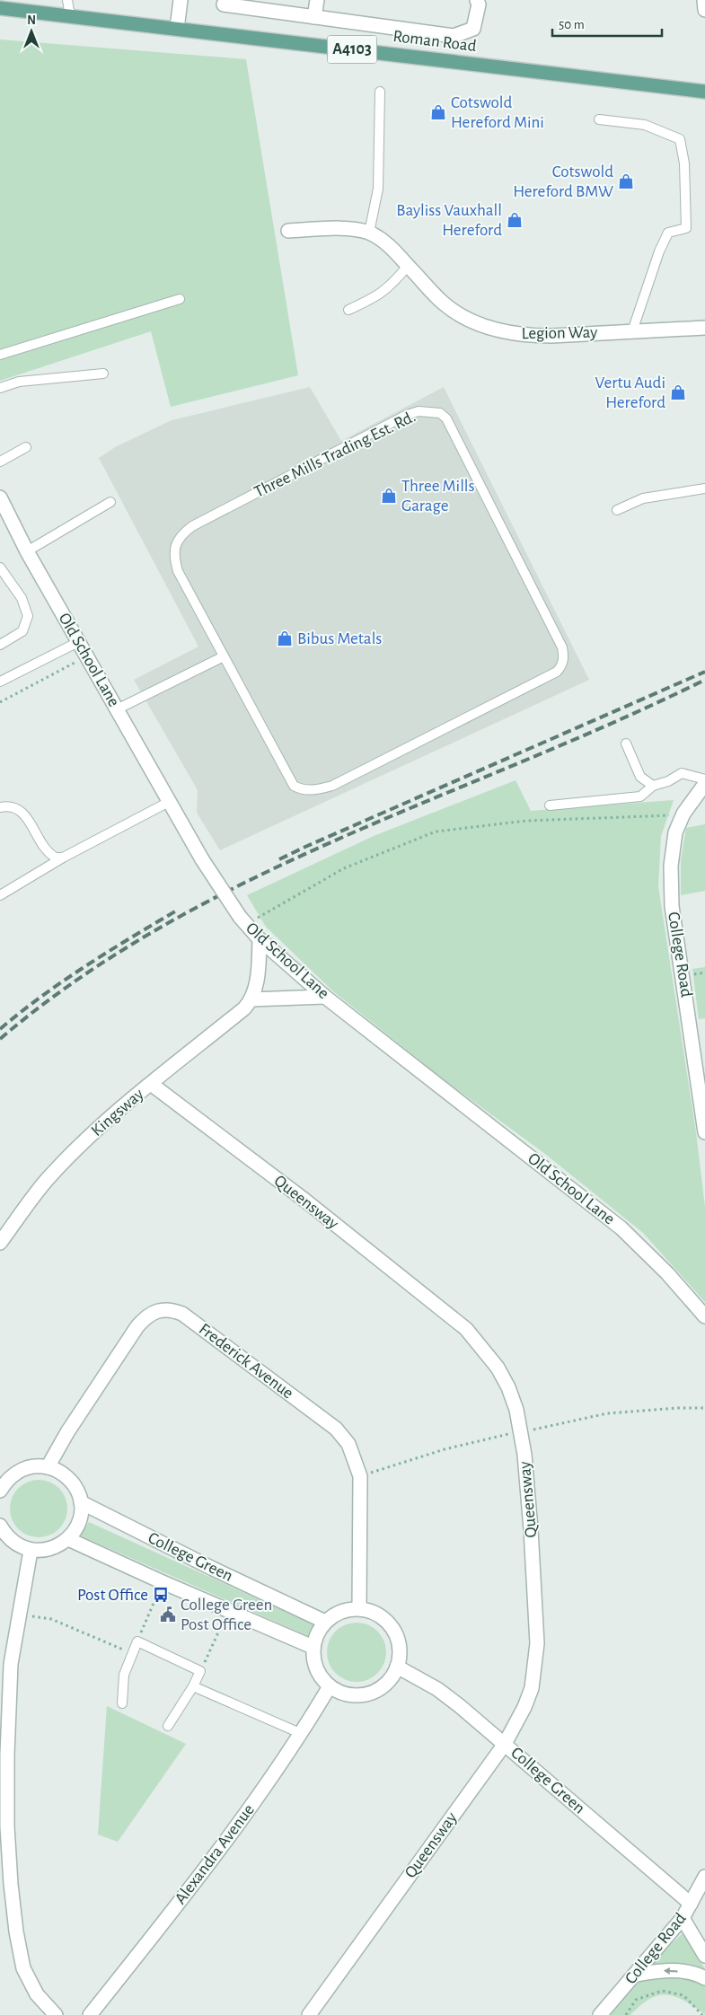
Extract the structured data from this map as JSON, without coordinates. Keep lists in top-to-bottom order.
{
  "streets": {
    "main road": ["Roman Road", "A4103"],
    "street": [
      "Legion Way",
      "Old School Lane",
      "College Road",
      "Kingsway",
      "Queensway",
      "Frederick Avenue",
      "College Green",
      "Alexandra Avenue"
    ],
    "lane": ["Three Mills Trading Est. Rd."]
  },
  "crossings": [
    ["College Road", "College Green"],
    ["Kingsway", "Queensway"],
    ["Queensway", "College Green"],
    ["Frederick Avenue", "College Green"],
    ["Frederick Avenue", "Alexandra Avenue"],
    ["College Green", "Alexandra Avenue"]
  ],
  "places": {
    "shop": [
      "Cotswold Hereford Mini",
      "Cotswold Hereford BMW",
      "Bayliss Vauxhall Hereford",
      "Vertu Audi Hereford",
      "Three Mills Garage",
      "Bibus Metals"
    ],
    "bus stop": ["Post Office"],
    "public building": ["College Green Post Office"]
  },
  "scale_bar": "50 m",
  "north": "top"
}
